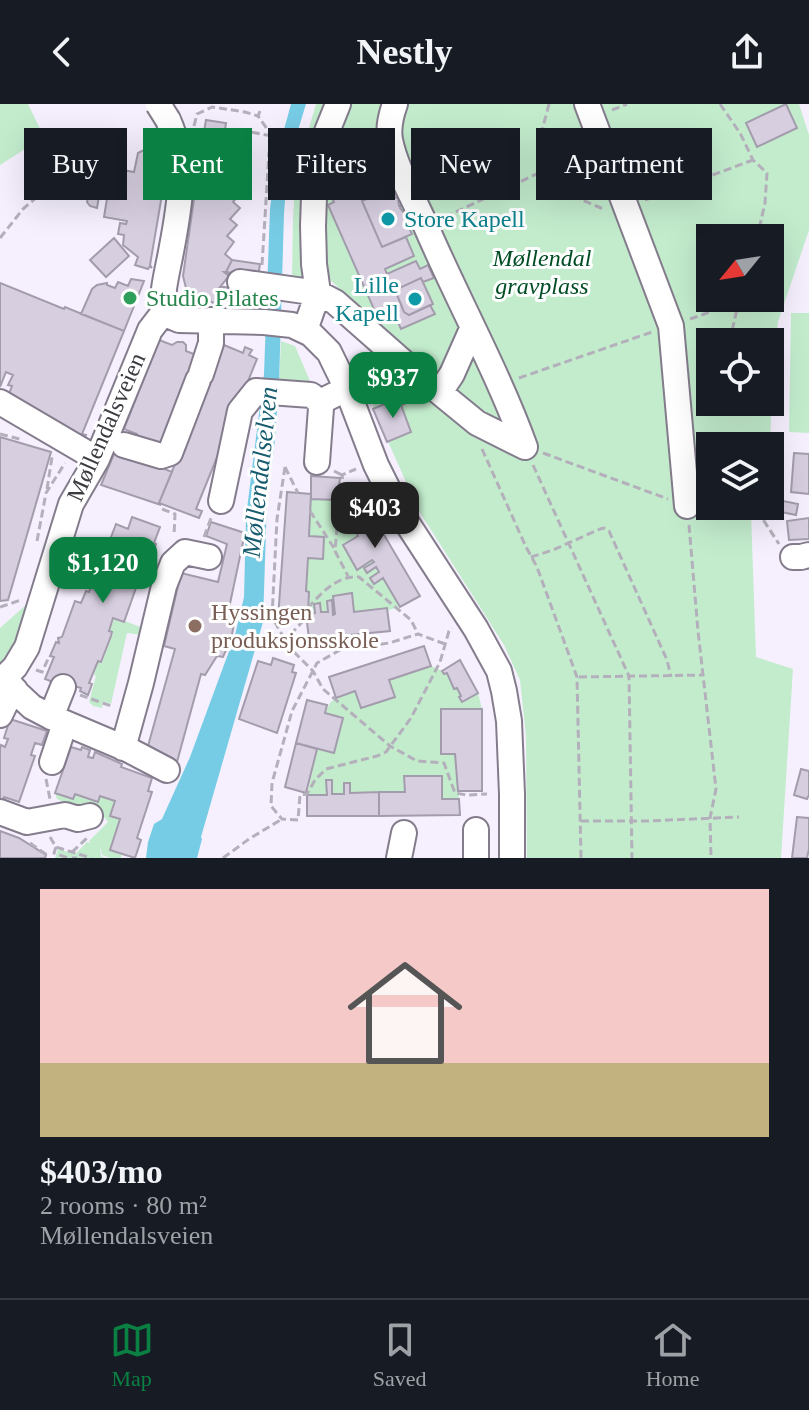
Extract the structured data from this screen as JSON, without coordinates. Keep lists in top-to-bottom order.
{
  "streets": {
    "street": ["Møllendalsveien"]
  },
  "water": ["Møllendalselven"],
  "parks": ["Møllendal gravplass"],
  "places": [
    "Store Kapell",
    "Studio Pilates",
    "Lille Kapell",
    "Hyssingen produksjonsskole"
  ],
  "north": "bottom left",
  "page": {
    "header": "Nestly",
    "chip": [
      "Buy",
      "Rent",
      "Filters",
      "New",
      "Apartment"
    ],
    "price": ["$937", "$403", "$1,120"],
    "list": [
      {
        "name": "$403/mo",
        "note": "2 rooms · 80 m² · Møllendalsveien"
      }
    ],
    "tabs": ["Map", "Saved", "Home"]
  }
}
